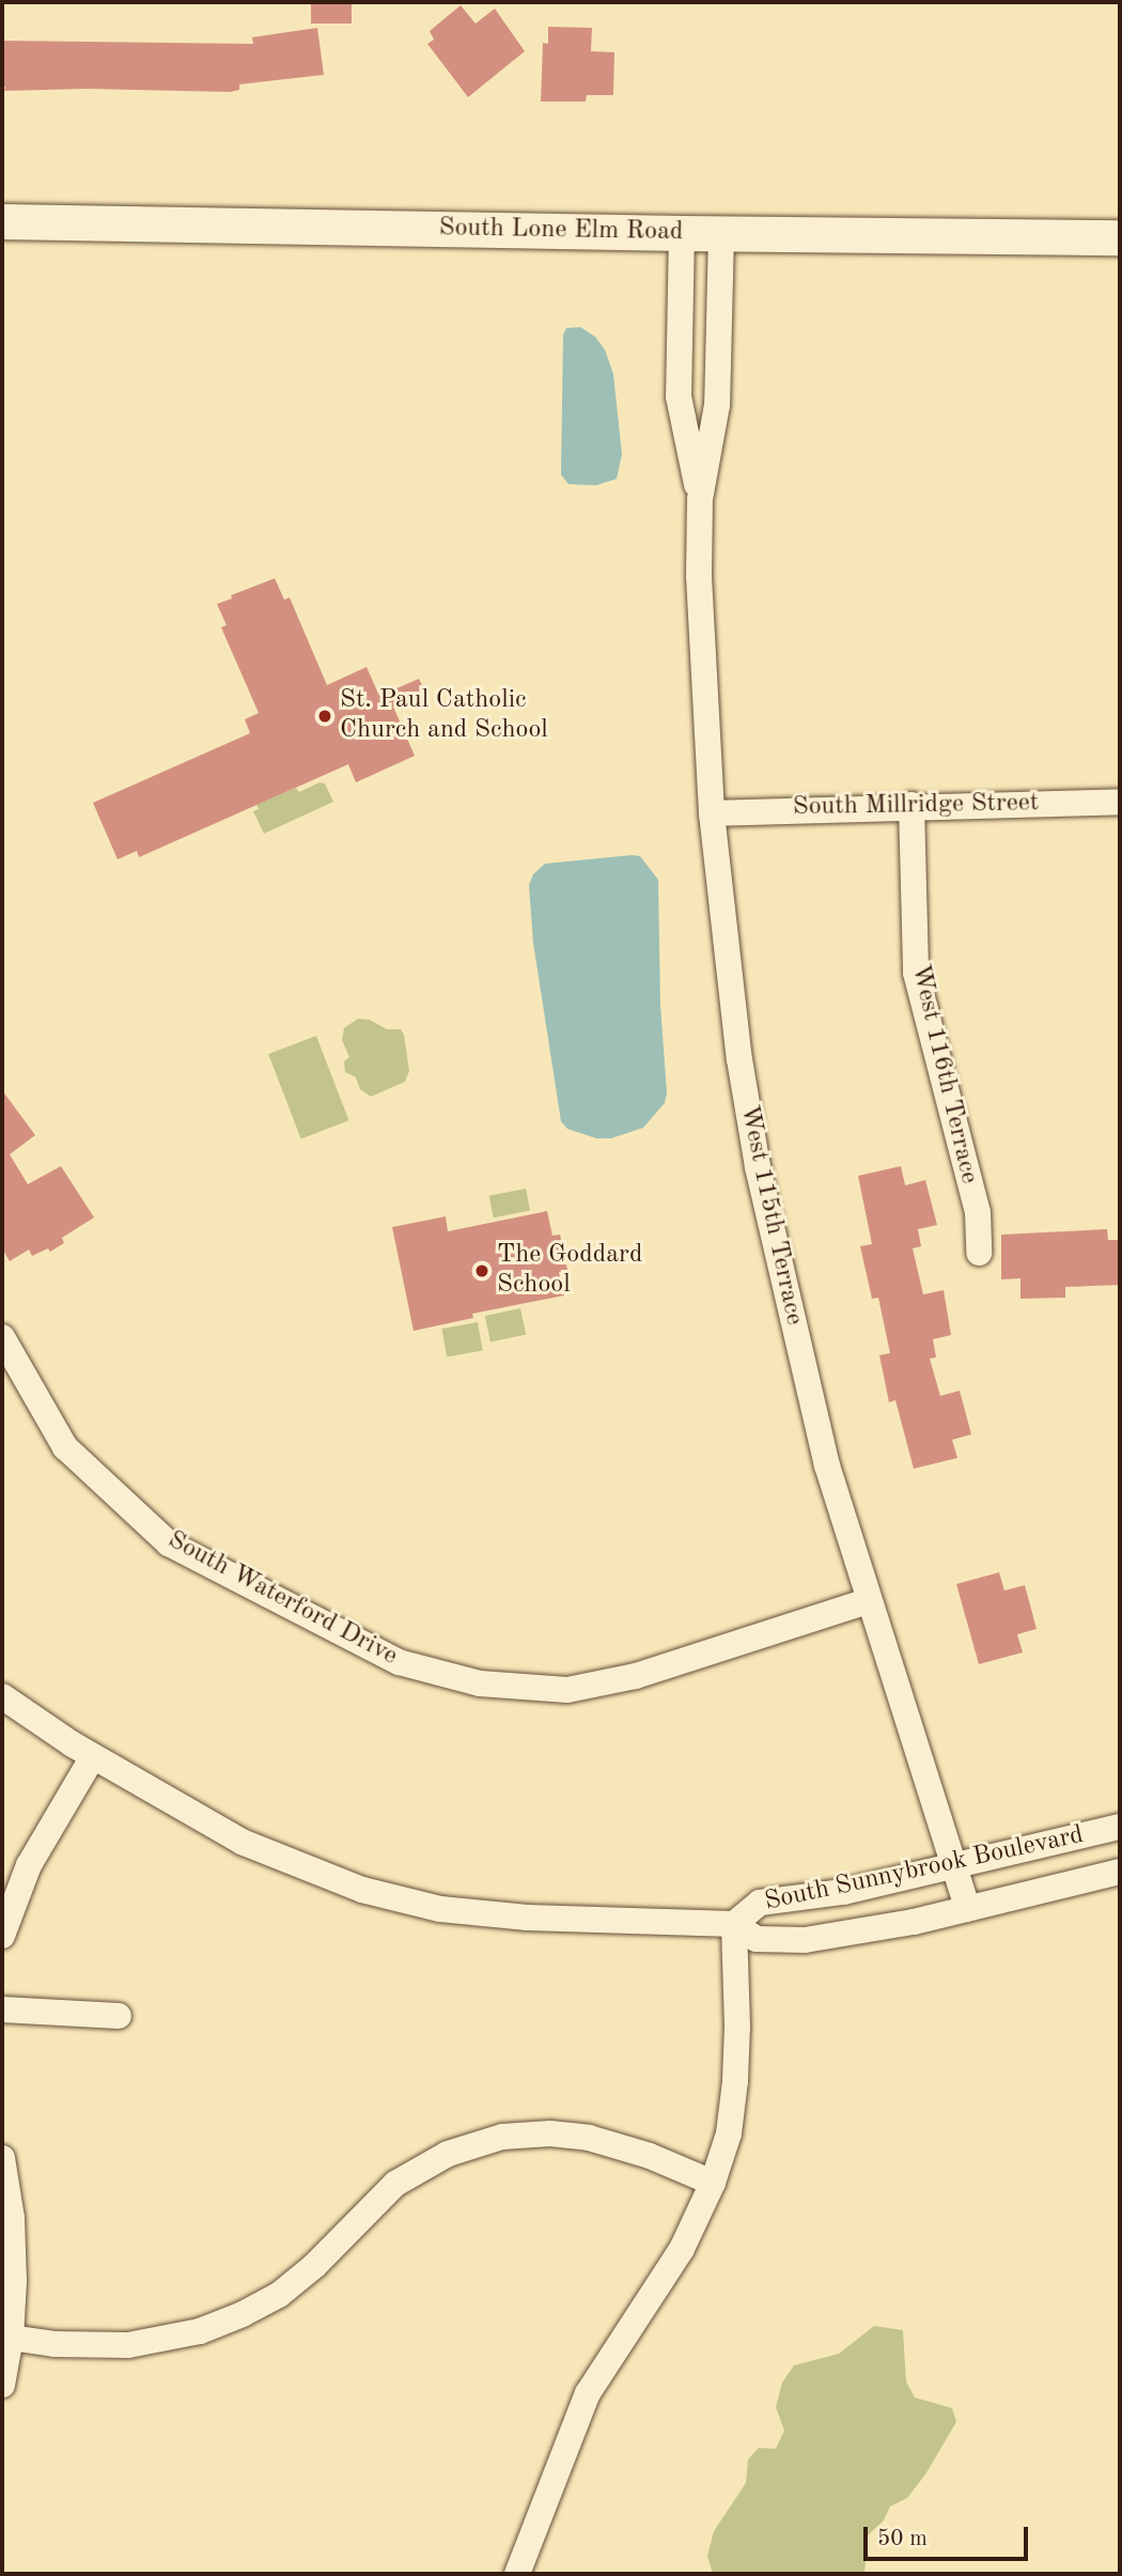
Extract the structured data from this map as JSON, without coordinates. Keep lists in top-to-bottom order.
{
  "streets": {
    "street": [
      "South Lone Elm Road",
      "South Millridge Street",
      "West 116th Terrace",
      "West 115th Terrace",
      "South Waterford Drive",
      "South Sunnybrook Boulevard"
    ]
  },
  "crossings": [
    ["South Lone Elm Road", "West 115th Terrace"],
    ["South Millridge Street", "West 116th Terrace"],
    ["South Millridge Street", "West 115th Terrace"],
    ["West 115th Terrace", "South Waterford Drive"],
    ["West 115th Terrace", "South Sunnybrook Boulevard"]
  ],
  "places": ["St. Paul Catholic Church and School", "The Goddard School"],
  "scale_bar": "50 m"
}
